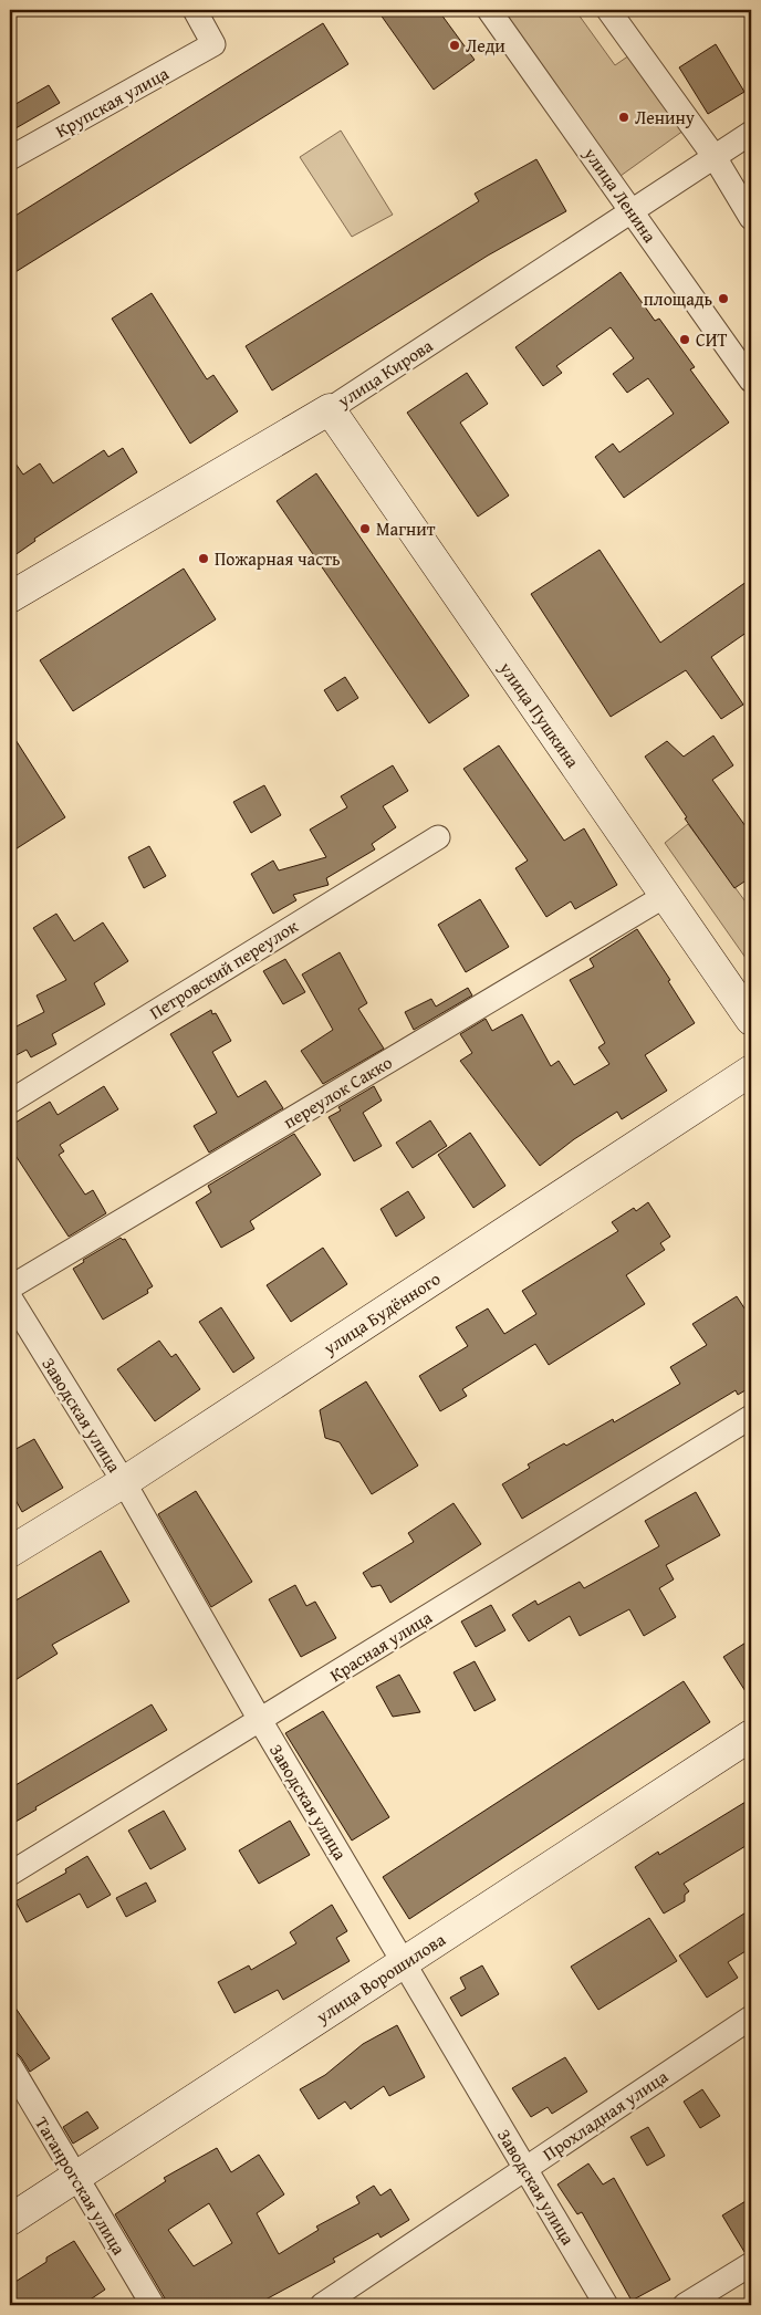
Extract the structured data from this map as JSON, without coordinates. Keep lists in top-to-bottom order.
{
  "streets": {
    "street": [
      "Крупская улица",
      "улица Ленина",
      "улица Кирова",
      "улица Пушкина",
      "Петровский переулок",
      "переулок Сакко",
      "улица Будённого",
      "Заводская улица",
      "Красная улица",
      "улица Ворошилова",
      "Прохладная улица",
      "Таганрогская улица"
    ]
  },
  "crossings": [
    ["улица Ленина", "улица Кирова"],
    ["улица Кирова", "улица Пушкина"],
    ["улица Пушкина", "переулок Сакко"],
    ["улица Будённого", "Заводская улица"],
    ["Заводская улица", "Красная улица"],
    ["Заводская улица", "улица Ворошилова"],
    ["Заводская улица", "Прохладная улица"],
    ["улица Ворошилова", "Таганрогская улица"]
  ],
  "places": [
    "Леди",
    "Ленину",
    "площадь",
    "СИТ",
    "Магнит",
    "Пожарная часть"
  ]
}
